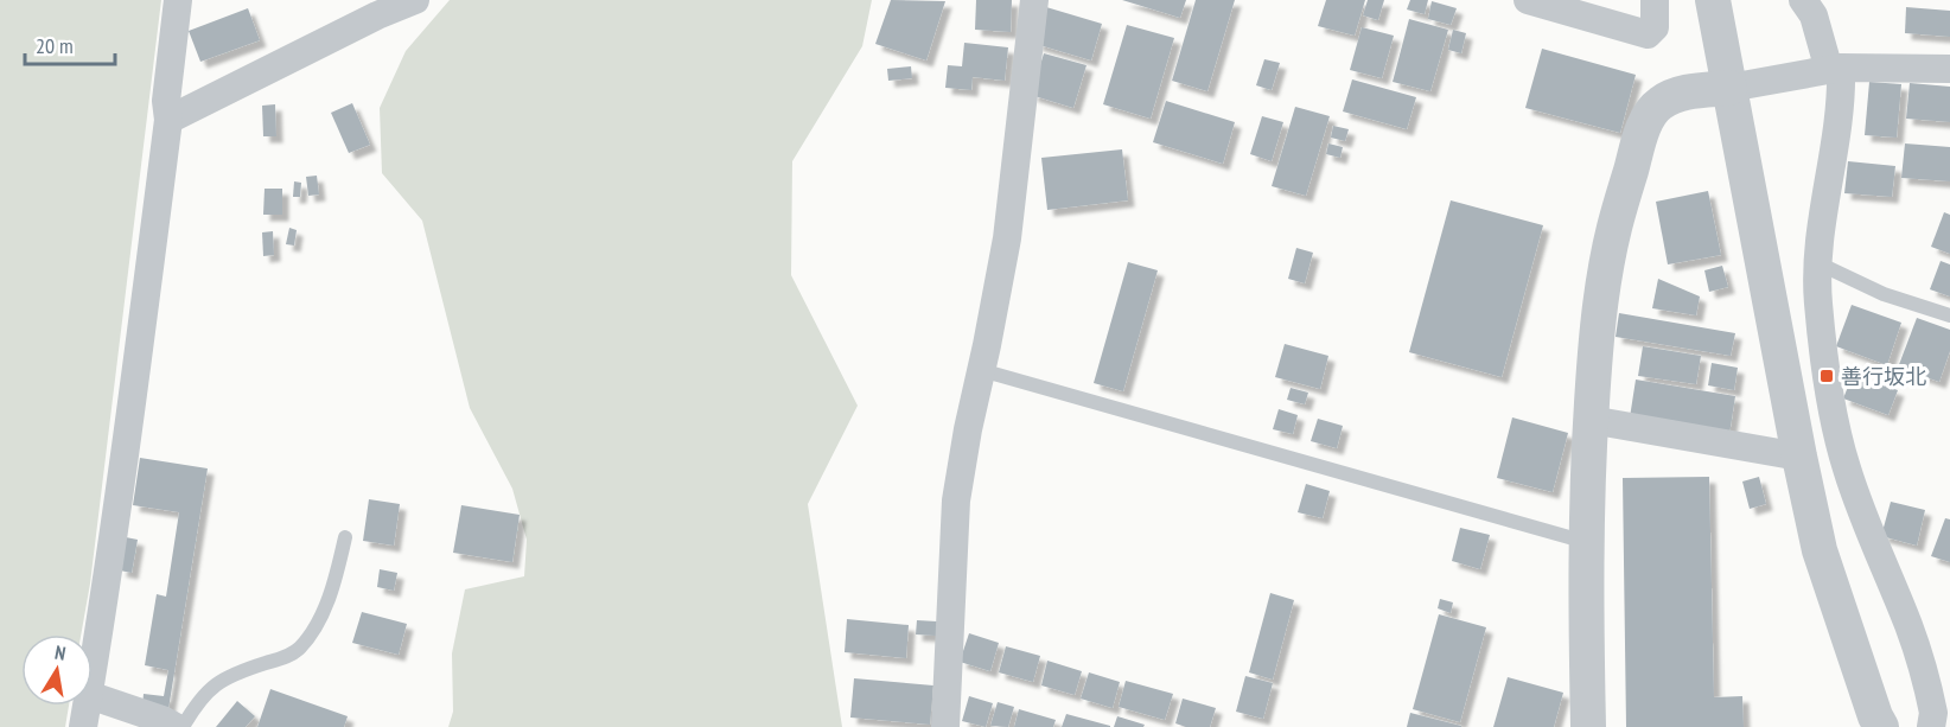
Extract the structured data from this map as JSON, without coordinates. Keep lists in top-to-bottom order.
{
  "places": {
    "transit": ["善行坂北"]
  },
  "scale_bar": "20 m",
  "north": "top"
}
